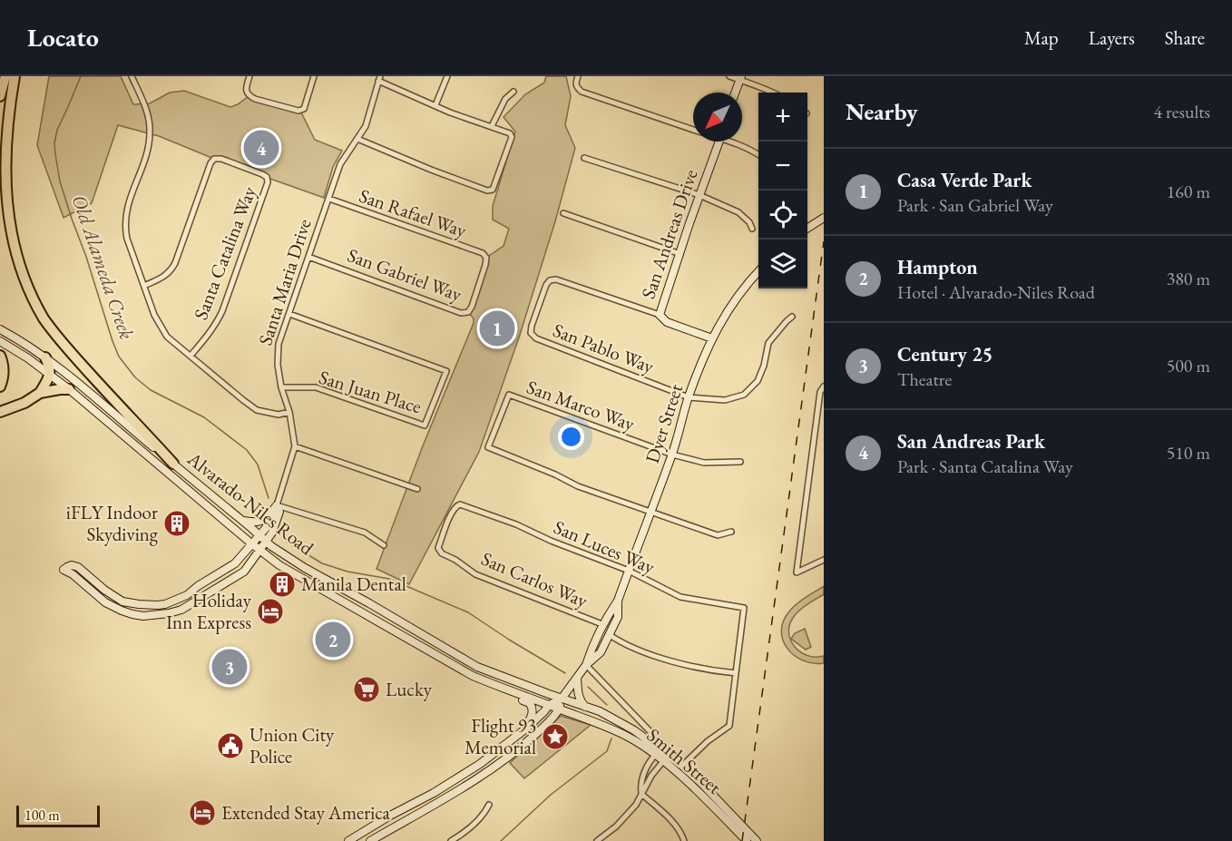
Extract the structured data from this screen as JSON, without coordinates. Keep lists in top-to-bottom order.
{
  "streets": {
    "main road": [
      "San Andreas Drive",
      "Santa Maria Drive",
      "Dyer Street",
      "Alvarado-Niles Road",
      "Smith Street"
    ],
    "street": [
      "San Rafael Way",
      "Santa Catalina Way",
      "San Gabriel Way",
      "San Pablo Way",
      "San Juan Place",
      "San Marco Way",
      "San Luces Way",
      "San Carlos Way"
    ]
  },
  "crossings": [
    ["San Rafael Way", "San Gabriel Way"],
    ["San Rafael Way", "Santa Maria Drive"],
    ["San Andreas Drive", "San Pablo Way"],
    ["San Gabriel Way", "Santa Maria Drive"],
    ["Santa Maria Drive", "San Juan Place"],
    ["Santa Maria Drive", "Alvarado-Niles Road"],
    ["San Pablo Way", "Dyer Street"],
    ["San Marco Way", "Dyer Street"],
    ["Dyer Street", "Alvarado-Niles Road"],
    ["Dyer Street", "San Luces Way"],
    ["Dyer Street", "San Carlos Way"],
    ["Dyer Street", "Smith Street"],
    ["Alvarado-Niles Road", "Smith Street"],
    ["San Luces Way", "San Carlos Way"]
  ],
  "water": ["Old Alameda Creek"],
  "places": {
    "building": ["iFLY Indoor Skydiving", "Manila Dental"],
    "hotel": ["Holiday Inn Express", "Extended Stay America"],
    "supermarket": ["Lucky"],
    "place": ["Flight 93 Memorial"],
    "public building": ["Union City Police"]
  },
  "scale_bar": "100 m",
  "north": "bottom left",
  "page": {
    "header": "Locato",
    "nav": ["Map", "Layers", "Share"],
    "heading": ["Nearby", "4 results"],
    "map_buttons": ["+", "−"],
    "pins": [
      "4",
      "1",
      "2",
      "3"
    ],
    "list": [
      {
        "mark": "1",
        "name": "Casa Verde Park",
        "note": "Park · San Gabriel Way",
        "value": "160 m"
      },
      {
        "mark": "2",
        "name": "Hampton",
        "note": "Hotel · Alvarado-Niles Road",
        "value": "380 m"
      },
      {
        "mark": "3",
        "name": "Century 25",
        "note": "Theatre",
        "value": "500 m"
      },
      {
        "mark": "4",
        "name": "San Andreas Park",
        "note": "Park · Santa Catalina Way",
        "value": "510 m"
      }
    ],
    "scale": "100 m"
  }
}
